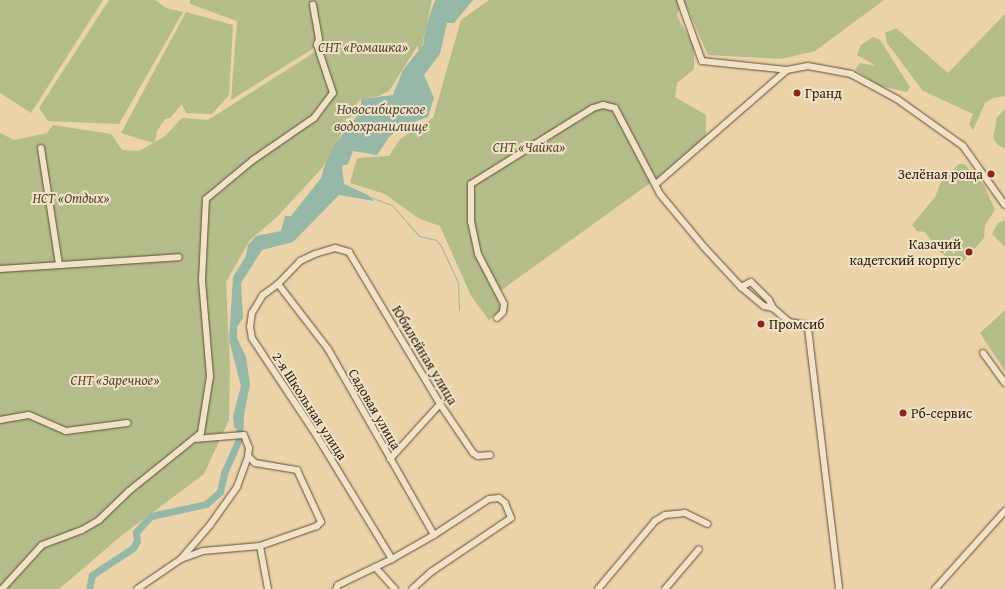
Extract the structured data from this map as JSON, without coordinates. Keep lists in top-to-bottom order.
{
  "streets": {
    "street": ["Юбилейная улица", "2-я Школьная улица", "Садовая улица"]
  },
  "crossings": [
    ["Юбилейная улица", "2-я Школьная улица"],
    ["2-я Школьная улица", "Садовая улица"]
  ],
  "water": ["Новосибирское водохранилище"],
  "parks": [
    "СНТ «Ромашка»",
    "СНТ «Чайка»",
    "НСТ «Отдых»",
    "СНТ «Заречное»"
  ],
  "places": [
    "Гранд",
    "Зелёная роща",
    "Казачий кадетский корпус",
    "Промсиб",
    "Рб-сервис"
  ]
}
